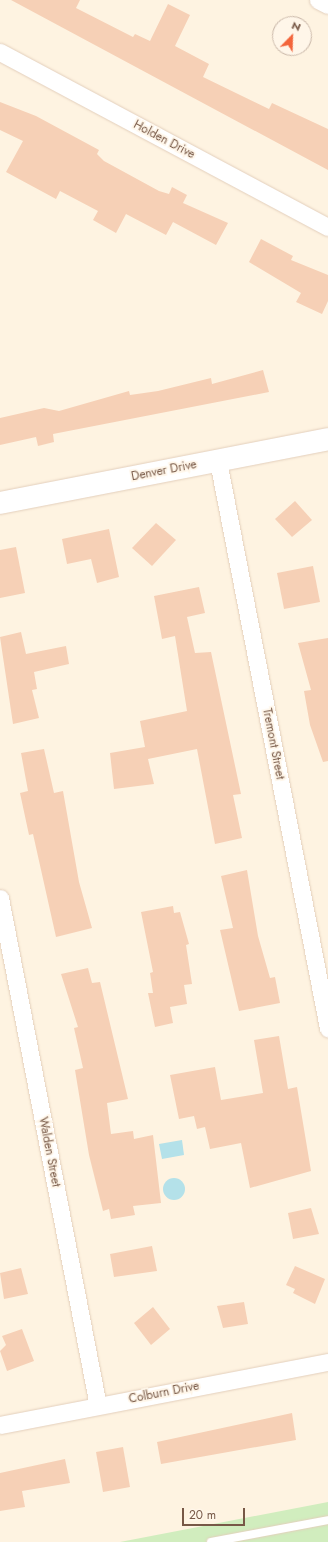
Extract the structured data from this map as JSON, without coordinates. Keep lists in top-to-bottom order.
{
  "streets": {
    "street": [
      "Holden Drive",
      "Denver Drive",
      "Tremont Street",
      "Walden Street",
      "Colburn Drive"
    ]
  },
  "crossings": [
    ["Denver Drive", "Tremont Street"],
    ["Walden Street", "Colburn Drive"]
  ],
  "scale_bar": "20 m",
  "north": "top right"
}
